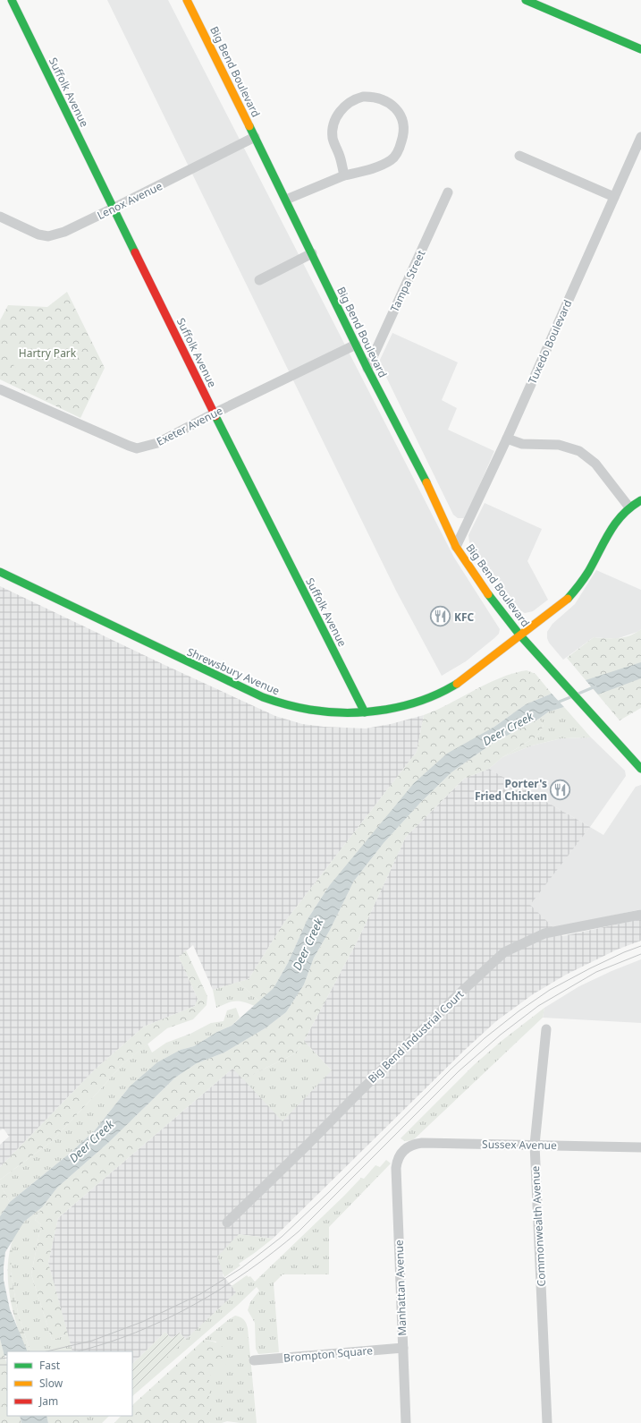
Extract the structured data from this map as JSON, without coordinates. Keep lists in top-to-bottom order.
{
  "streets": {
    "main road": ["Big Bend Boulevard", "Suffolk Avenue", "Shrewsbury Avenue"],
    "street": [
      "Lenox Avenue",
      "Tampa Street",
      "Tuxedo Boulevard",
      "Exeter Avenue",
      "Big Bend Industrial Court",
      "Sussex Avenue",
      "Commonwealth Avenue",
      "Manhattan Avenue",
      "Brompton Square"
    ]
  },
  "crossings": [
    ["Big Bend Boulevard", "Lenox Avenue"],
    ["Big Bend Boulevard", "Tampa Street"],
    ["Big Bend Boulevard", "Tuxedo Boulevard"],
    ["Big Bend Boulevard", "Exeter Avenue"],
    ["Big Bend Boulevard", "Shrewsbury Avenue"],
    ["Suffolk Avenue", "Lenox Avenue"],
    ["Suffolk Avenue", "Exeter Avenue"],
    ["Suffolk Avenue", "Shrewsbury Avenue"],
    ["Sussex Avenue", "Commonwealth Avenue"],
    ["Sussex Avenue", "Manhattan Avenue"],
    ["Manhattan Avenue", "Brompton Square"]
  ],
  "water": ["Deer Creek"],
  "parks": ["Hartry Park"],
  "places": {
    "restaurant": ["KFC", "Porter's Fried Chicken"]
  },
  "legend": ["Fast", "Slow", "Jam"]
}
